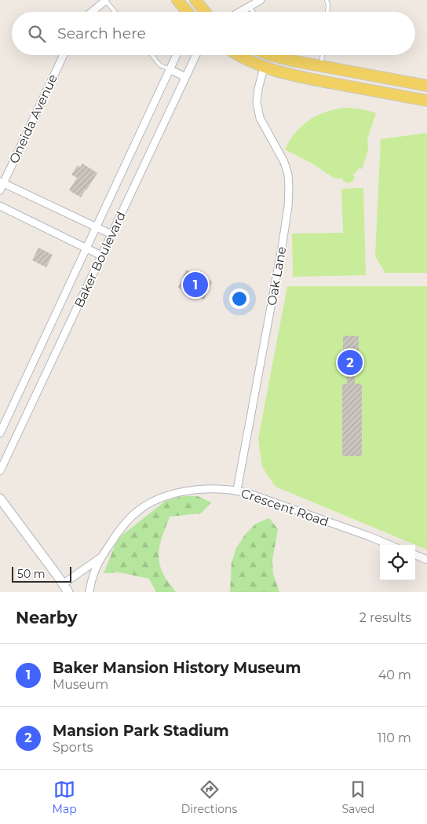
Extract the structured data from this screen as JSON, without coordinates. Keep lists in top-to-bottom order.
{
  "streets": {
    "street": [
      "Oneida Avenue",
      "Baker Boulevard",
      "Oak Lane",
      "Crescent Road"
    ]
  },
  "crossings": [
    ["Oak Lane", "Crescent Road"]
  ],
  "scale_bar": "50 m",
  "page": {
    "search": "Search here",
    "pins": ["1", "2"],
    "scale": "50 m",
    "heading": ["Nearby", "2 results"],
    "list": [
      {
        "mark": "1",
        "name": "Baker Mansion History Museum",
        "note": "Museum",
        "value": "40 m"
      },
      {
        "mark": "2",
        "name": "Mansion Park Stadium",
        "note": "Sports",
        "value": "110 m"
      }
    ],
    "nav": ["Map", "Directions", "Saved"]
  }
}
